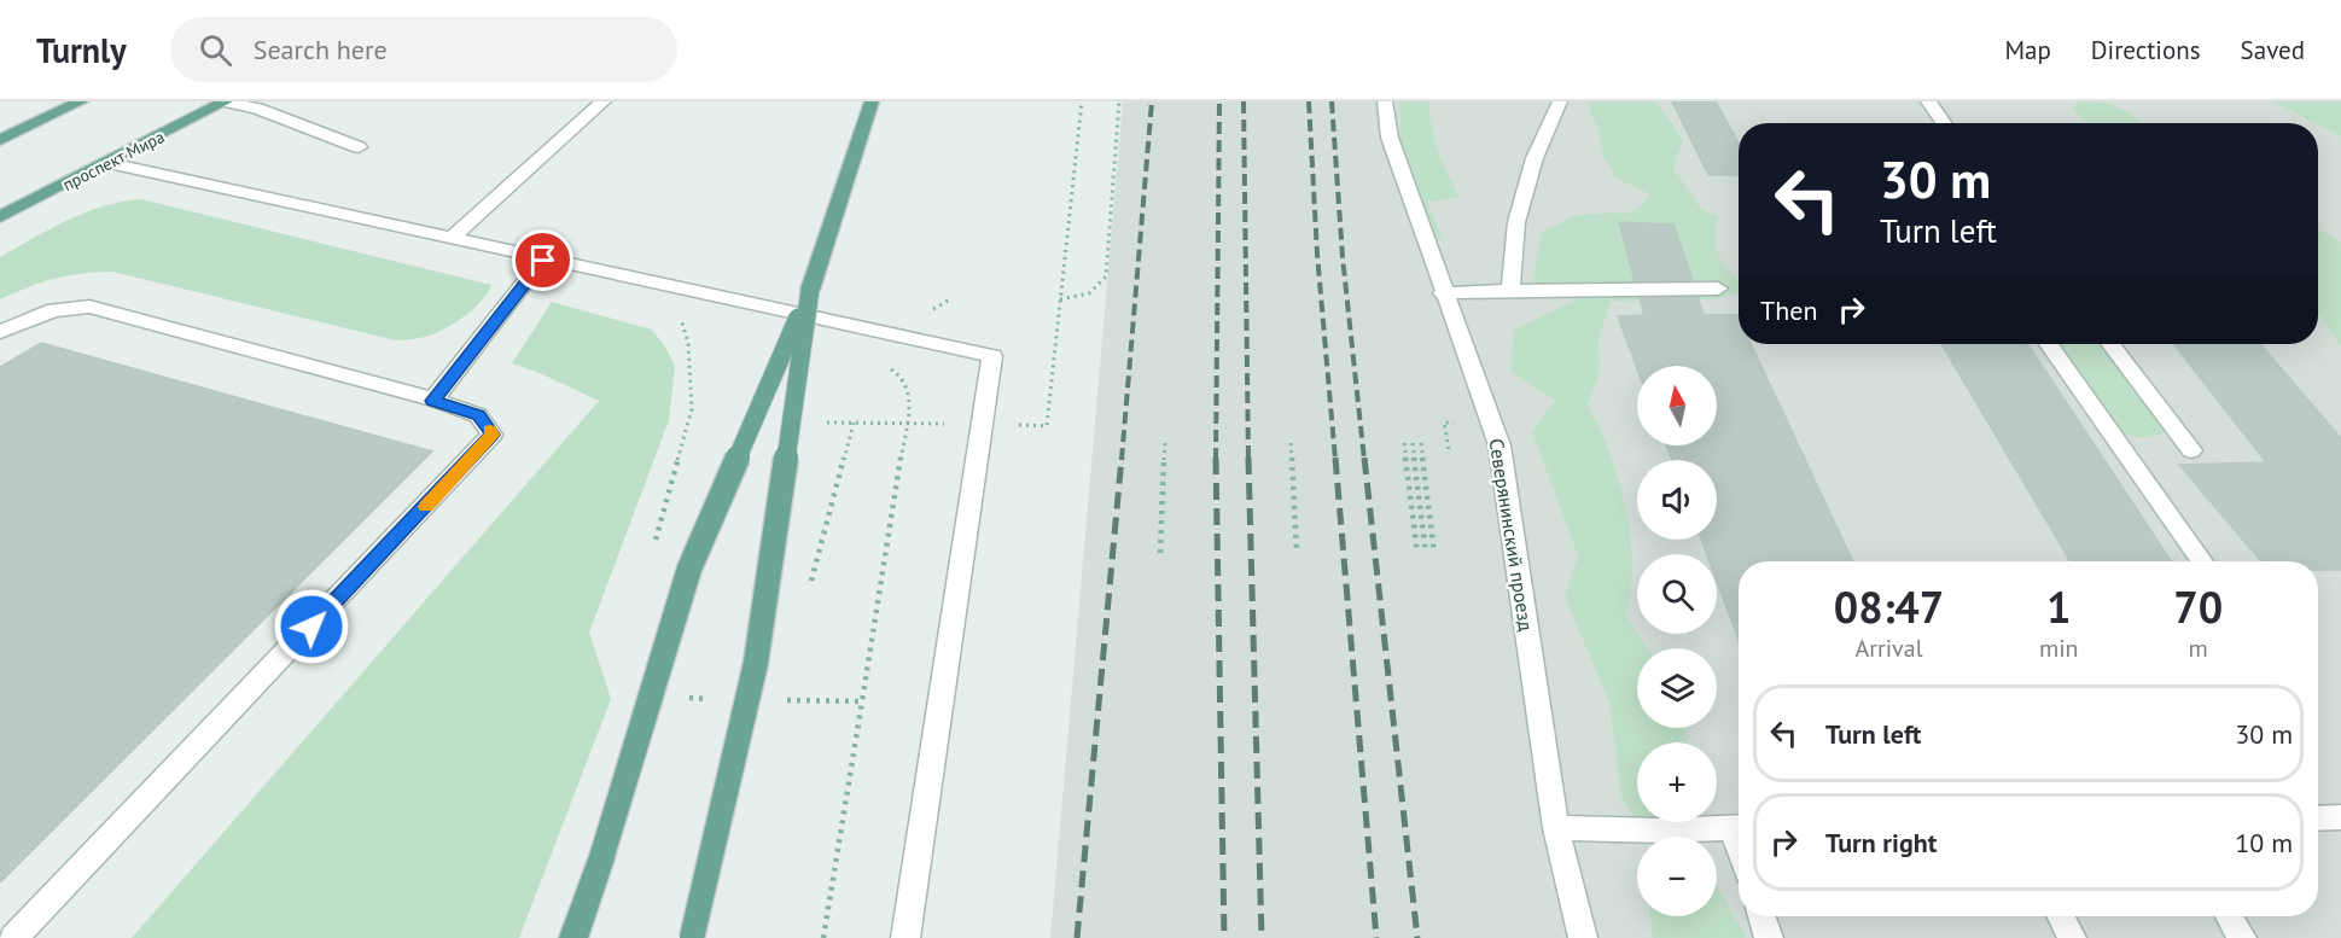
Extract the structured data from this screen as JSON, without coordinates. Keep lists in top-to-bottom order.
{
  "streets": {
    "main road": ["проспект Мира"],
    "street": ["Северянинский проезд"]
  },
  "north": "top",
  "page": {
    "header": "Turnly",
    "search": "Search here",
    "nav": ["Map", "Directions", "Saved"],
    "turn": ["30 m", "Turn left"],
    "then": "Then",
    "map_buttons": ["+", "−"],
    "eta": [
      "08:47",
      "Arrival",
      "1",
      "min",
      "70",
      "m"
    ],
    "list": [
      {
        "name": "Turn left",
        "value": "30 m"
      },
      {
        "name": "Turn right",
        "value": "10 m"
      }
    ]
  }
}
